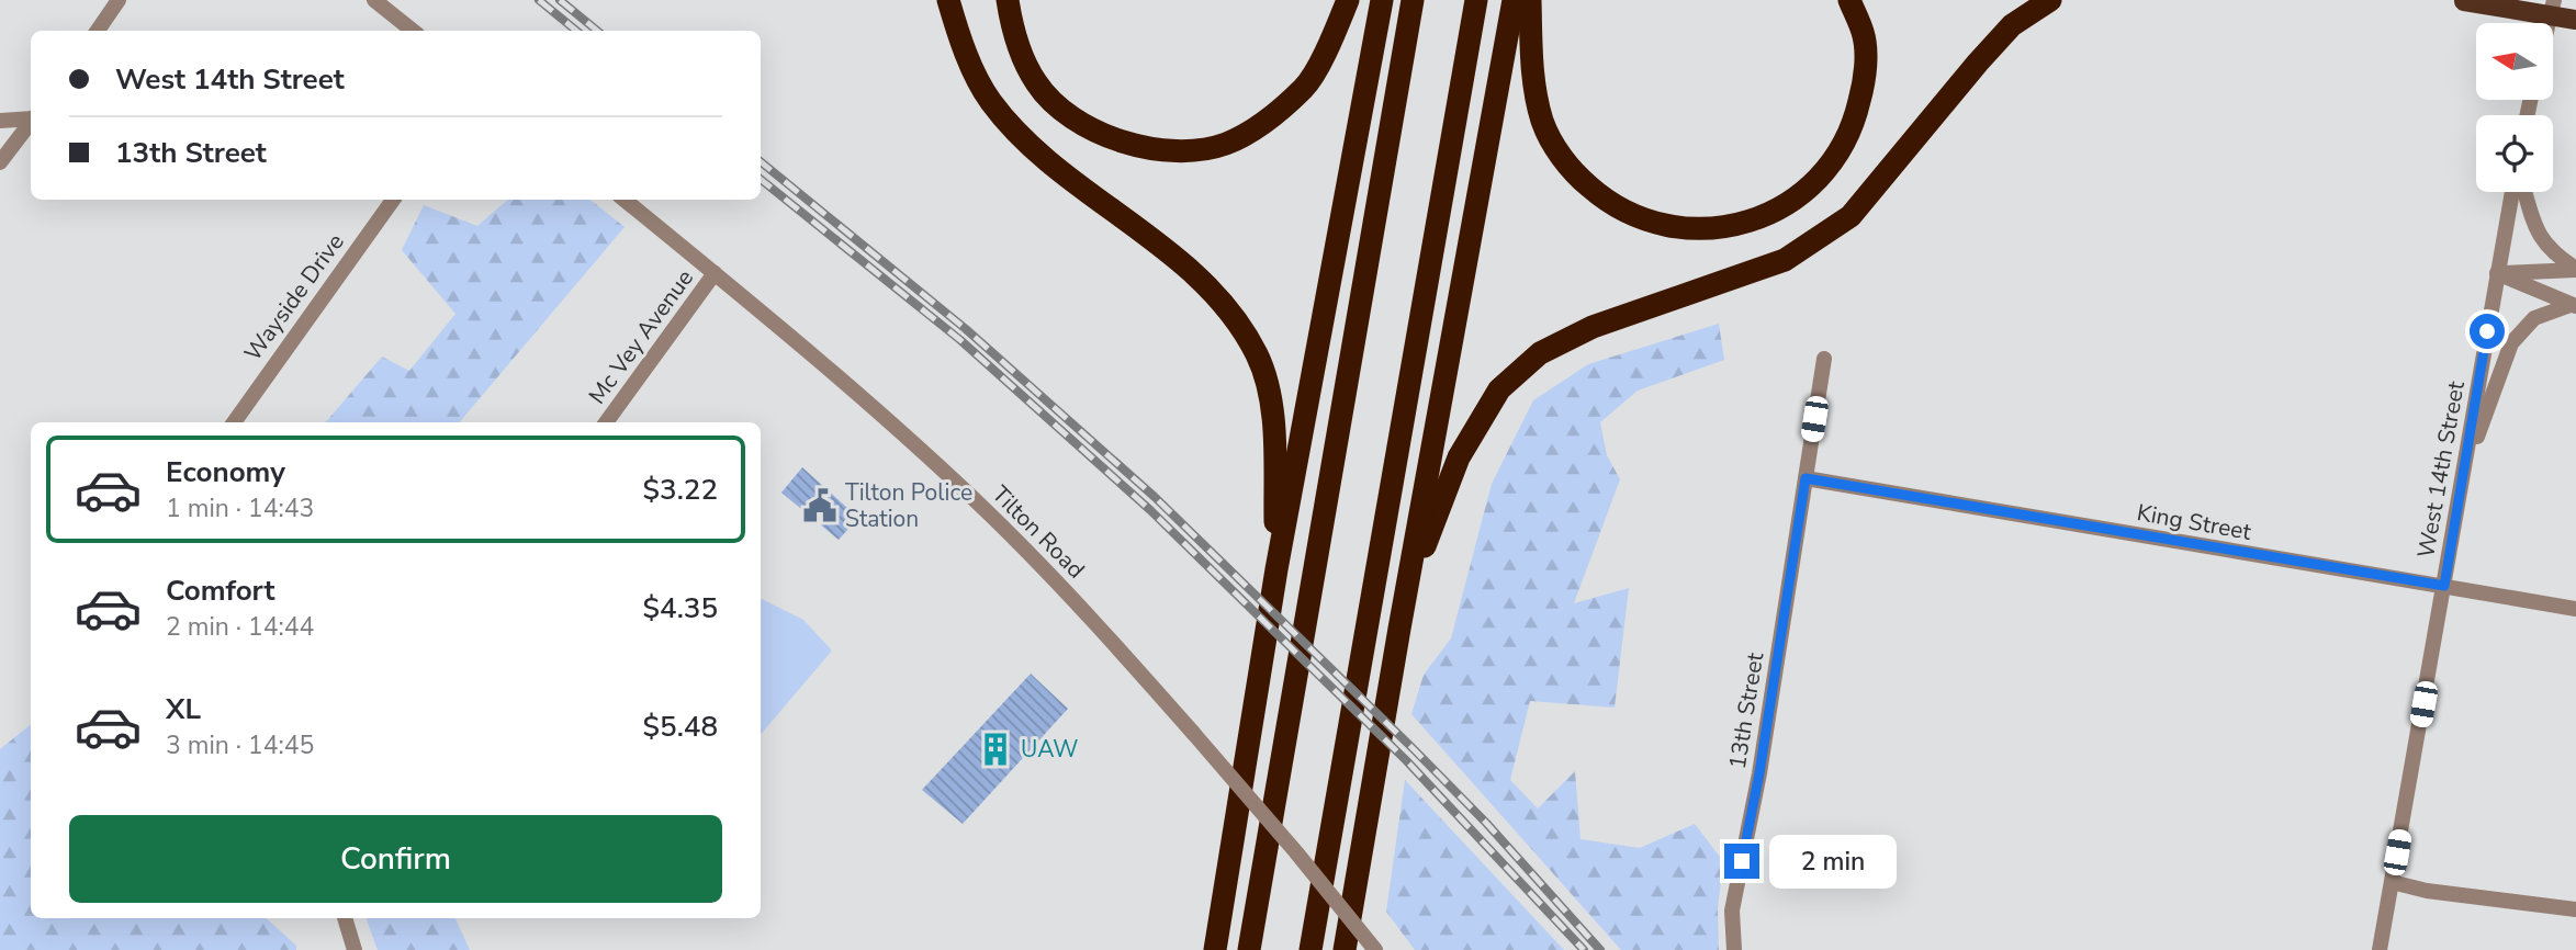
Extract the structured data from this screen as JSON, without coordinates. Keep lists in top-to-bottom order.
{
  "streets": {
    "street": [
      "Wayside Drive",
      "Mc Vey Avenue",
      "West 14th Street",
      "King Street",
      "Tilton Road",
      "13th Street"
    ]
  },
  "crossings": [
    ["Mc Vey Avenue", "Tilton Road"],
    ["West 14th Street", "King Street"],
    ["King Street", "13th Street"]
  ],
  "places": {
    "public building": ["Tilton Police Station"],
    "building": ["UAW"]
  },
  "north": "left",
  "page": {
    "banner": ["West 14th Street", "13th Street"],
    "list": [
      {
        "name": "Economy",
        "note": "1 min · 14:43",
        "value": "$3.22"
      },
      {
        "name": "Comfort",
        "note": "2 min · 14:44",
        "value": "$4.35"
      },
      {
        "name": "XL",
        "note": "3 min · 14:45",
        "value": "$5.48"
      }
    ],
    "buttons": "Confirm",
    "bubble": "2 min"
  }
}
